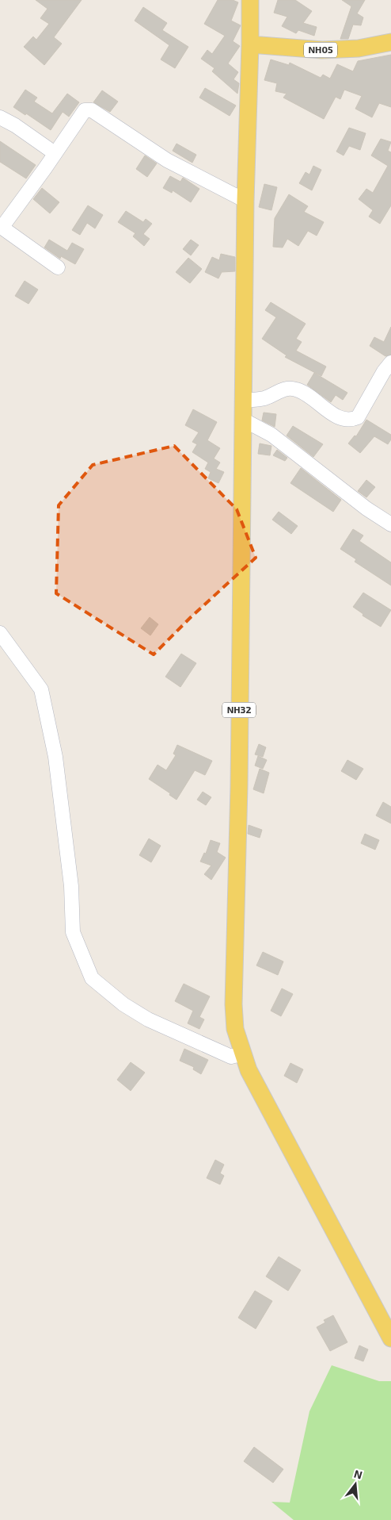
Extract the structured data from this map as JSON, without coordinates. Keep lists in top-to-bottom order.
{
  "streets": {
    "main road": ["NH05", "NH32"]
  },
  "crossings": [
    ["NH05", "NH32"]
  ],
  "north": "top"
}
